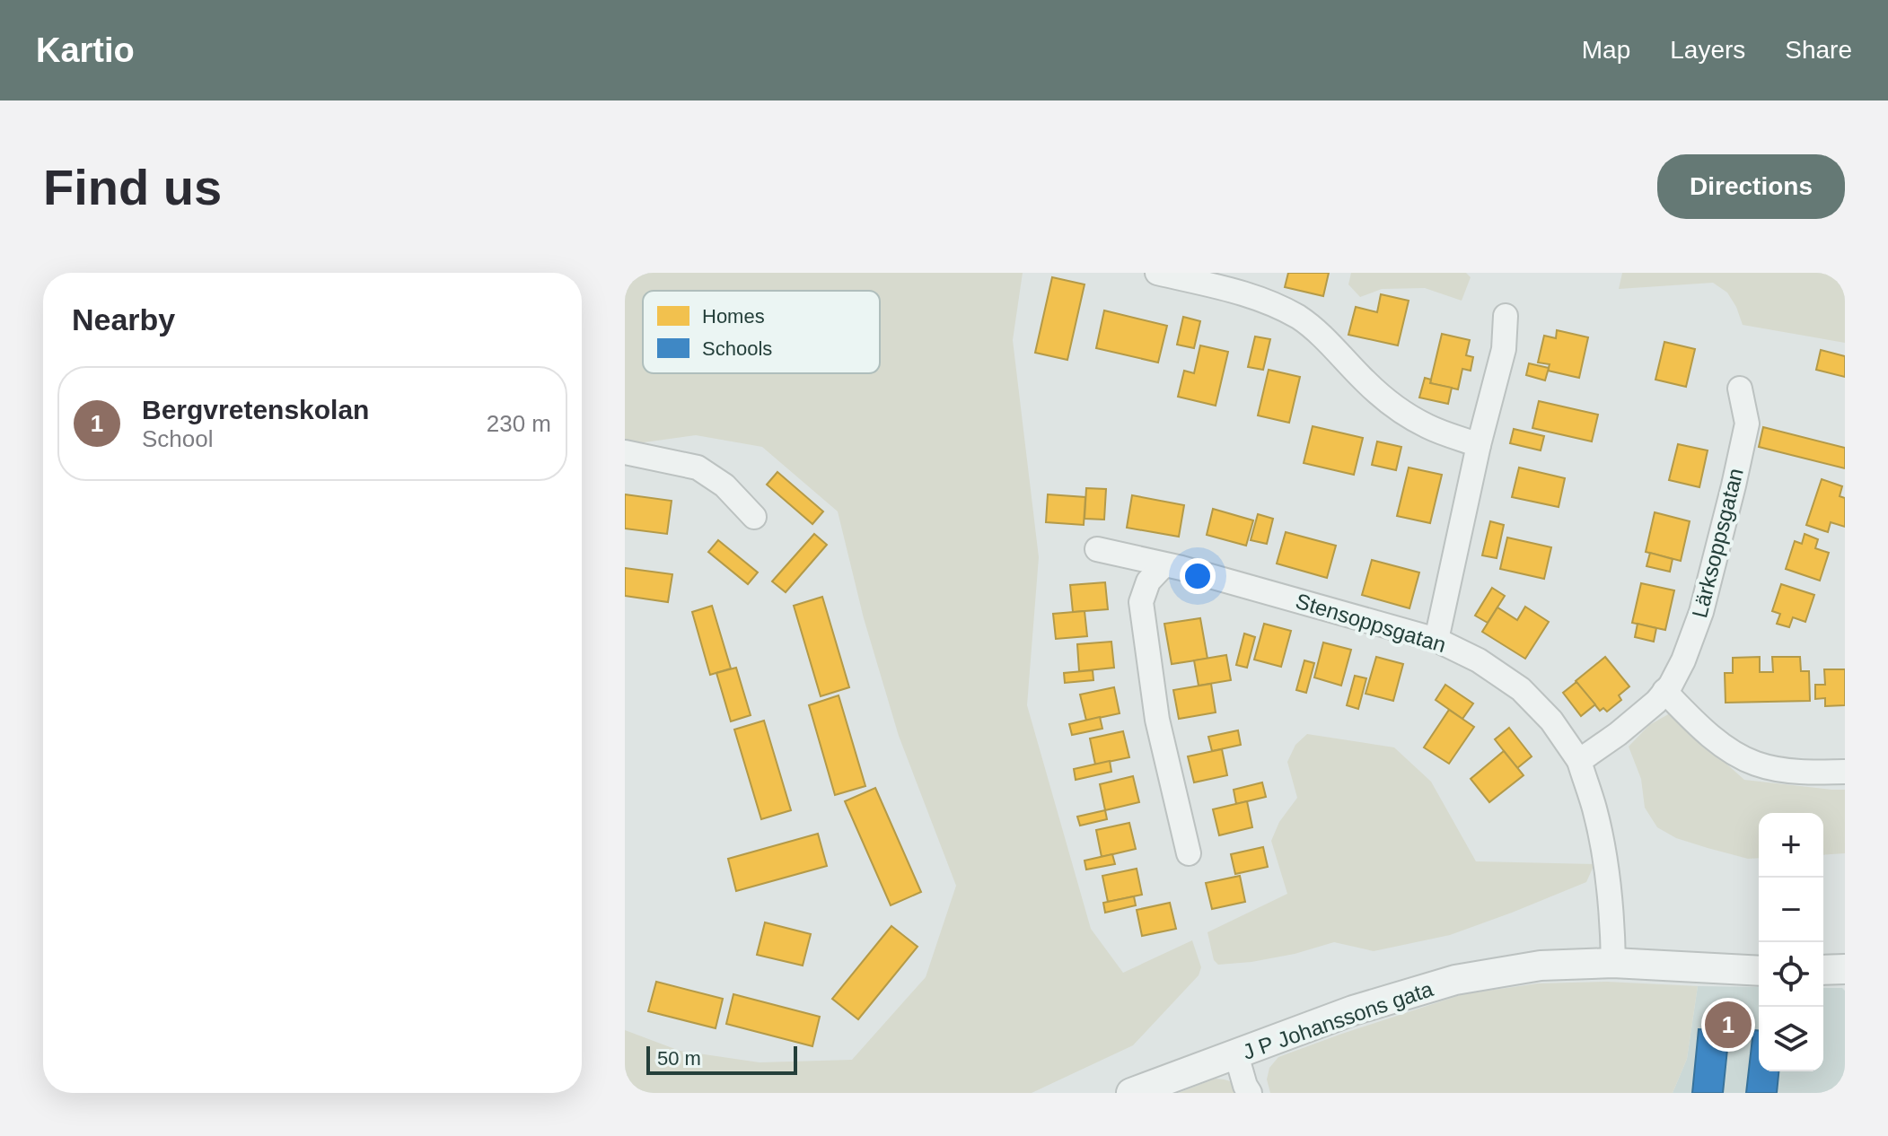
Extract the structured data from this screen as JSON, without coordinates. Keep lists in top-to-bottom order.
{
  "streets": {
    "street": ["Lärksoppsgatan", "Stensoppsgatan", "J P Johanssons gata"]
  },
  "crossings": [
    ["Lärksoppsgatan", "Stensoppsgatan"]
  ],
  "legend": ["Homes", "Schools"],
  "scale_bar": "50 m",
  "page": {
    "header": "Kartio",
    "nav": ["Map", "Layers", "Share"],
    "buttons": "Directions",
    "title": "Find us",
    "heading": "Nearby",
    "list": [
      {
        "mark": "1",
        "name": "Bergvretenskolan",
        "note": "School",
        "value": "230 m"
      }
    ],
    "map_buttons": ["+", "−"],
    "pins": "1",
    "scale": "50 m"
  }
}
